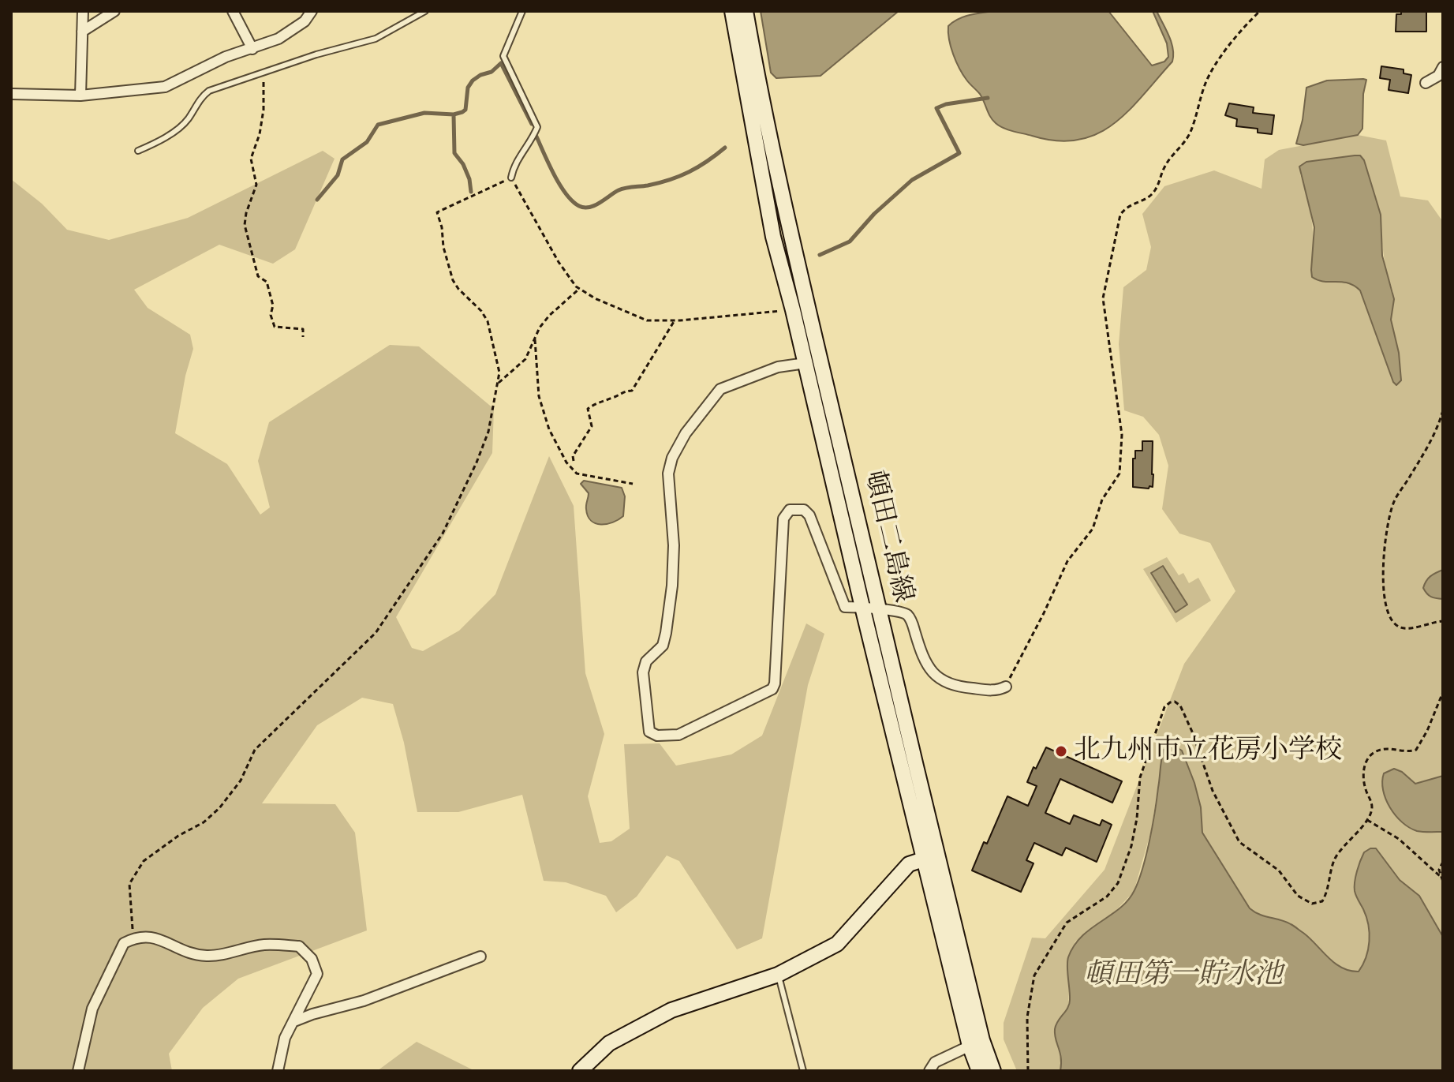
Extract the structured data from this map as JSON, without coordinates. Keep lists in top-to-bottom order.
{
  "streets": {
    "main road": ["頓田二島線"]
  },
  "water": ["頓田第一貯水池"],
  "places": ["北九州市立花房小学校"]
}
